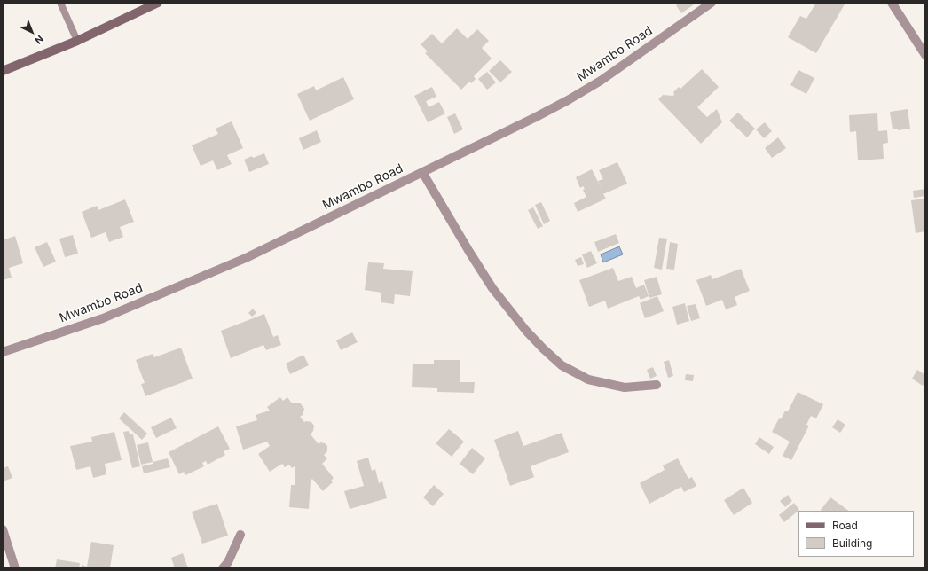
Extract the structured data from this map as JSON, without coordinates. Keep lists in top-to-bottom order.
{
  "streets": {
    "street": ["Mwambo Road"]
  },
  "legend": ["Road", "Building"],
  "north": "bottom right"
}
